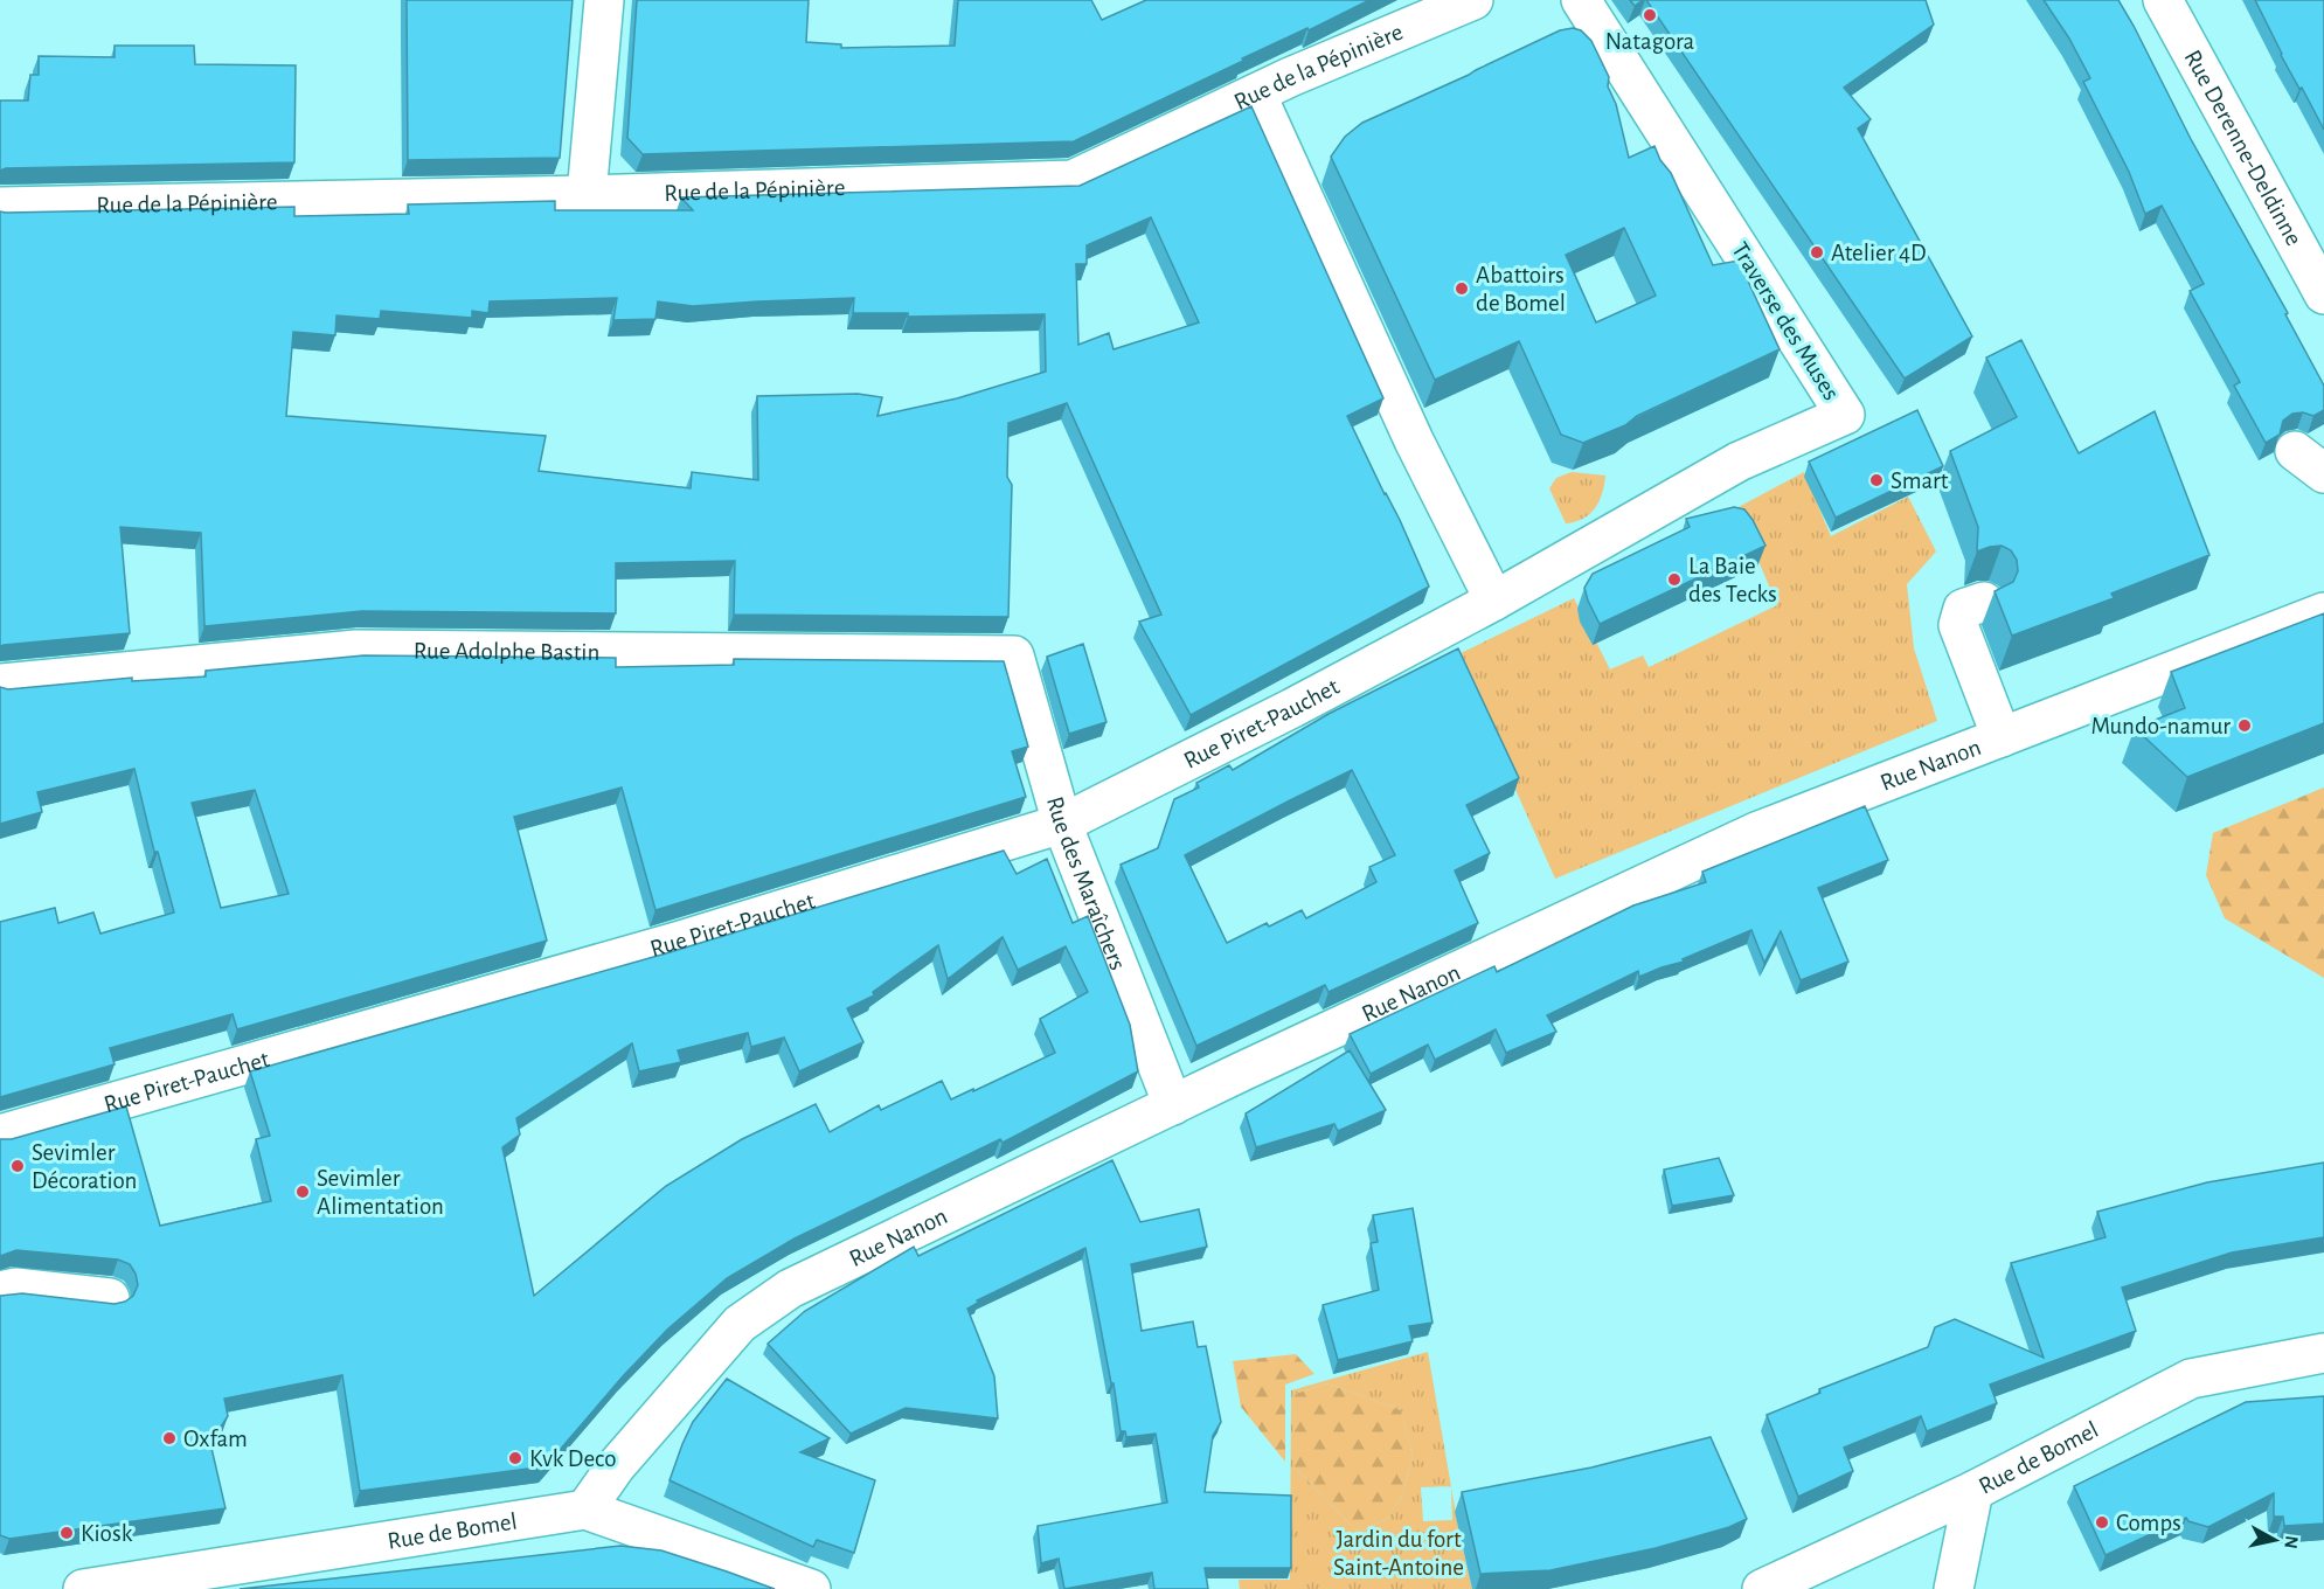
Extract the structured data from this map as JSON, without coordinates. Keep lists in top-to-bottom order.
{
  "streets": {
    "street": [
      "Rue de la Pépinière",
      "Rue Derenne-Deldinne",
      "Traverse des Muses",
      "Rue Adolphe Bastin",
      "Rue Piret-Pauchet",
      "Rue Nanon",
      "Rue des Maraîchers",
      "Rue de Bomel"
    ]
  },
  "crossings": [
    ["Traverse des Muses", "Rue Piret-Pauchet"],
    ["Rue Adolphe Bastin", "Rue des Maraîchers"],
    ["Rue Piret-Pauchet", "Rue des Maraîchers"],
    ["Rue Nanon", "Rue des Maraîchers"],
    ["Rue Nanon", "Rue de Bomel"]
  ],
  "parks": ["Jardin du fort Saint-Antoine"],
  "places": [
    "Natagora",
    "Atelier 4D",
    "Abattoirs de Bomel",
    "Smart",
    "La Baie des Tecks",
    "Mundo-namur",
    "Sevimler Décoration",
    "Sevimler Alimentation",
    "Oxfam",
    "Kvk Deco",
    "Comps",
    "Kiosk"
  ],
  "north": "right"
}
